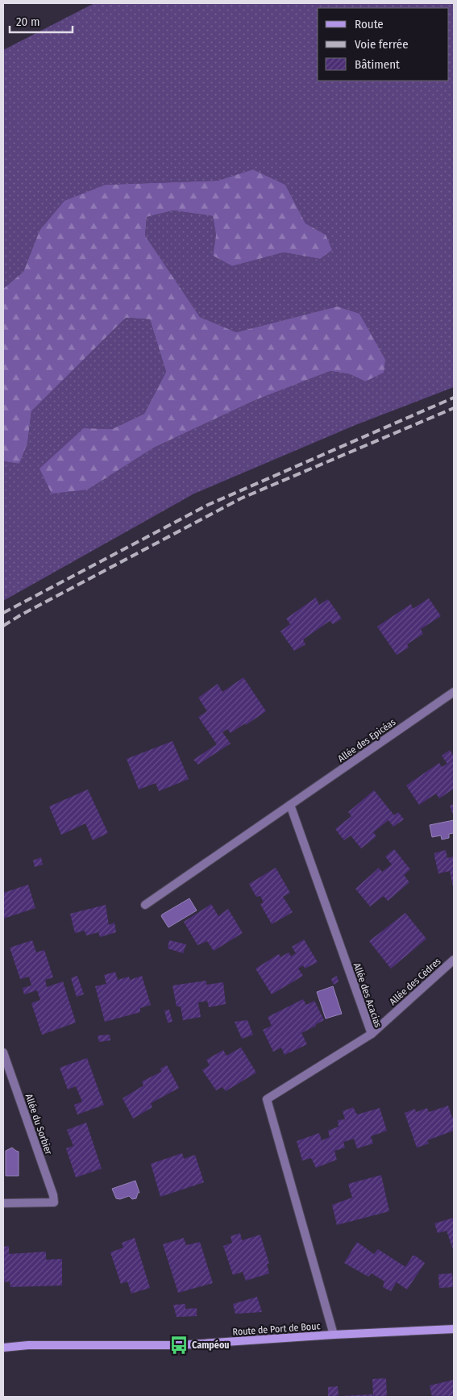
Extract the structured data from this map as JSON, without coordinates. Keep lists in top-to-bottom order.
{
  "streets": {
    "main road": ["Route de Port de Bouc"],
    "street": [
      "Allée des Epicéas",
      "Allée des Cèdres",
      "Allée des Acacias",
      "Allée du Sorbier"
    ]
  },
  "crossings": [
    ["Allée des Epicéas", "Allée des Acacias"],
    ["Allée des Cèdres", "Allée des Acacias"],
    ["Allée des Acacias", "Route de Port de Bouc"]
  ],
  "places": {
    "bus stop": ["Campéou"]
  },
  "legend": ["Route", "Voie ferrée", "Bâtiment"],
  "scale_bar": "20 m"
}
